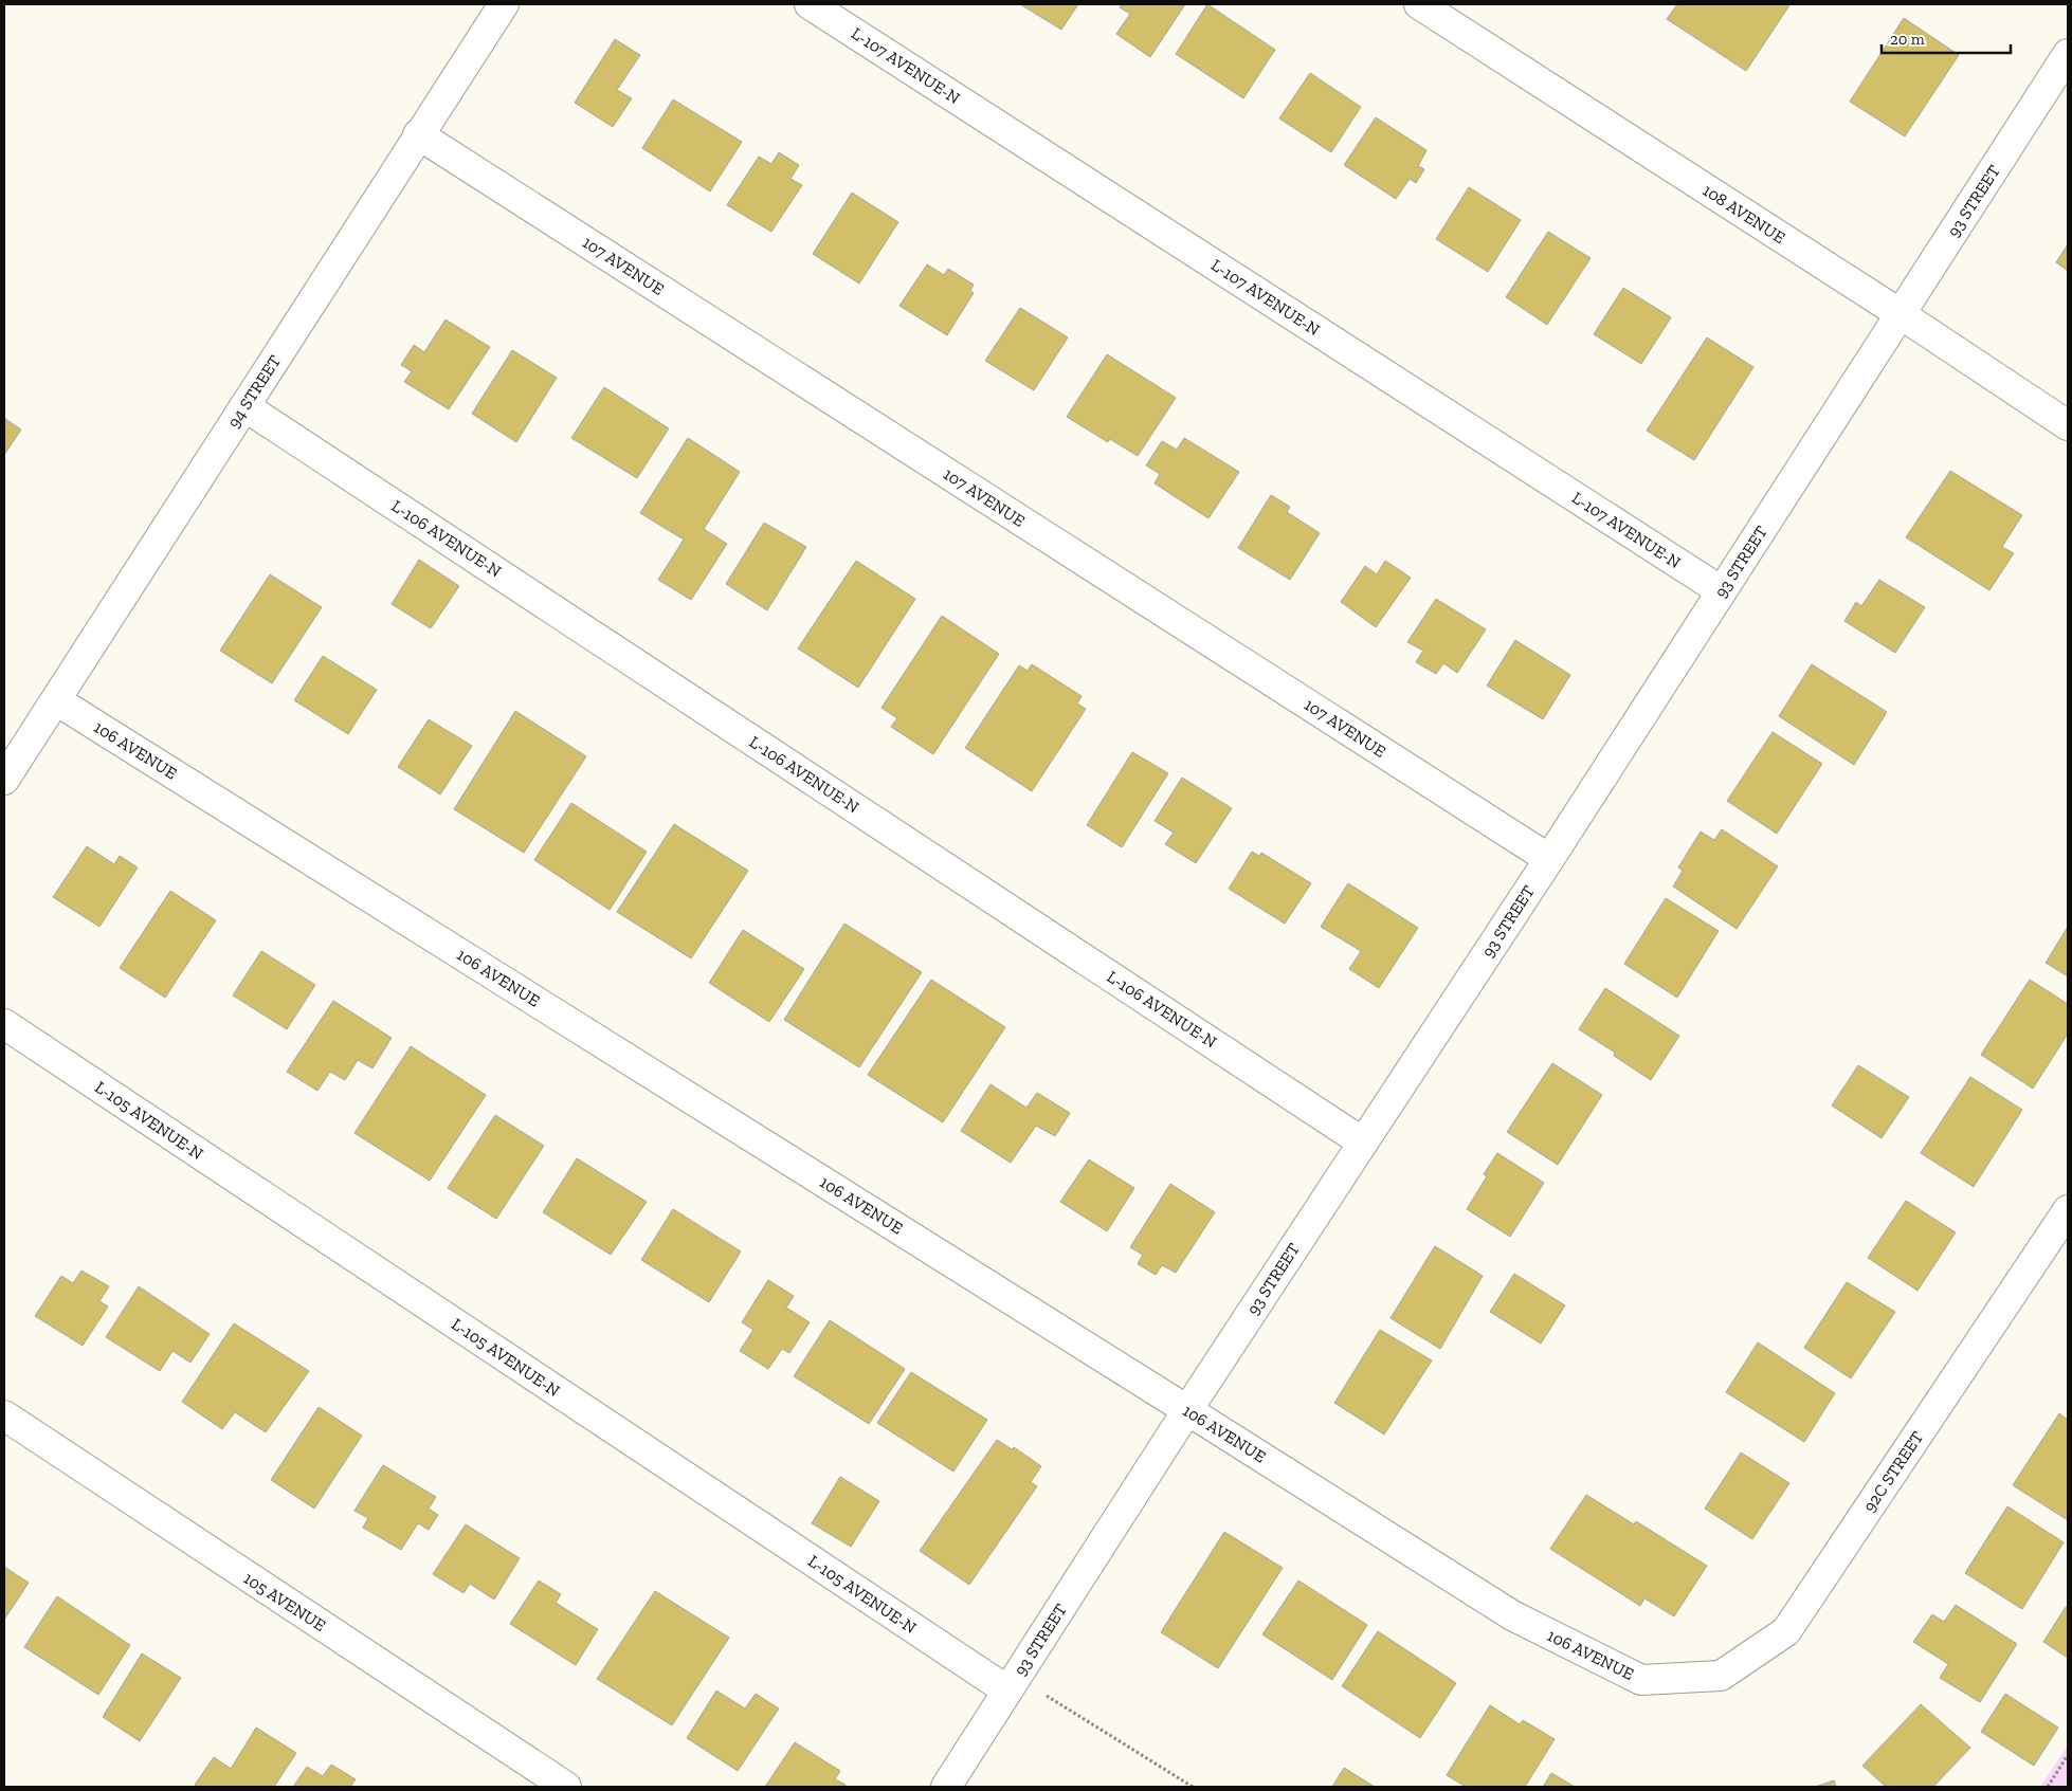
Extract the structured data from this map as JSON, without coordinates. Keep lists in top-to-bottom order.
{
  "streets": {
    "street": [
      "L-107 AVENUE-N",
      "93 STREET",
      "108 AVENUE",
      "107 AVENUE",
      "94 STREET",
      "L-106 AVENUE-N",
      "106 AVENUE",
      "L-105 AVENUE-N",
      "92C STREET",
      "105 AVENUE"
    ]
  },
  "crossings": [
    ["L-107 AVENUE-N", "93 STREET"],
    ["93 STREET", "108 AVENUE"],
    ["93 STREET", "107 AVENUE"],
    ["93 STREET", "L-106 AVENUE-N"],
    ["93 STREET", "106 AVENUE"],
    ["93 STREET", "L-105 AVENUE-N"],
    ["107 AVENUE", "94 STREET"],
    ["94 STREET", "L-106 AVENUE-N"],
    ["94 STREET", "106 AVENUE"],
    ["106 AVENUE", "92C STREET"]
  ],
  "scale_bar": "20 m"
}
